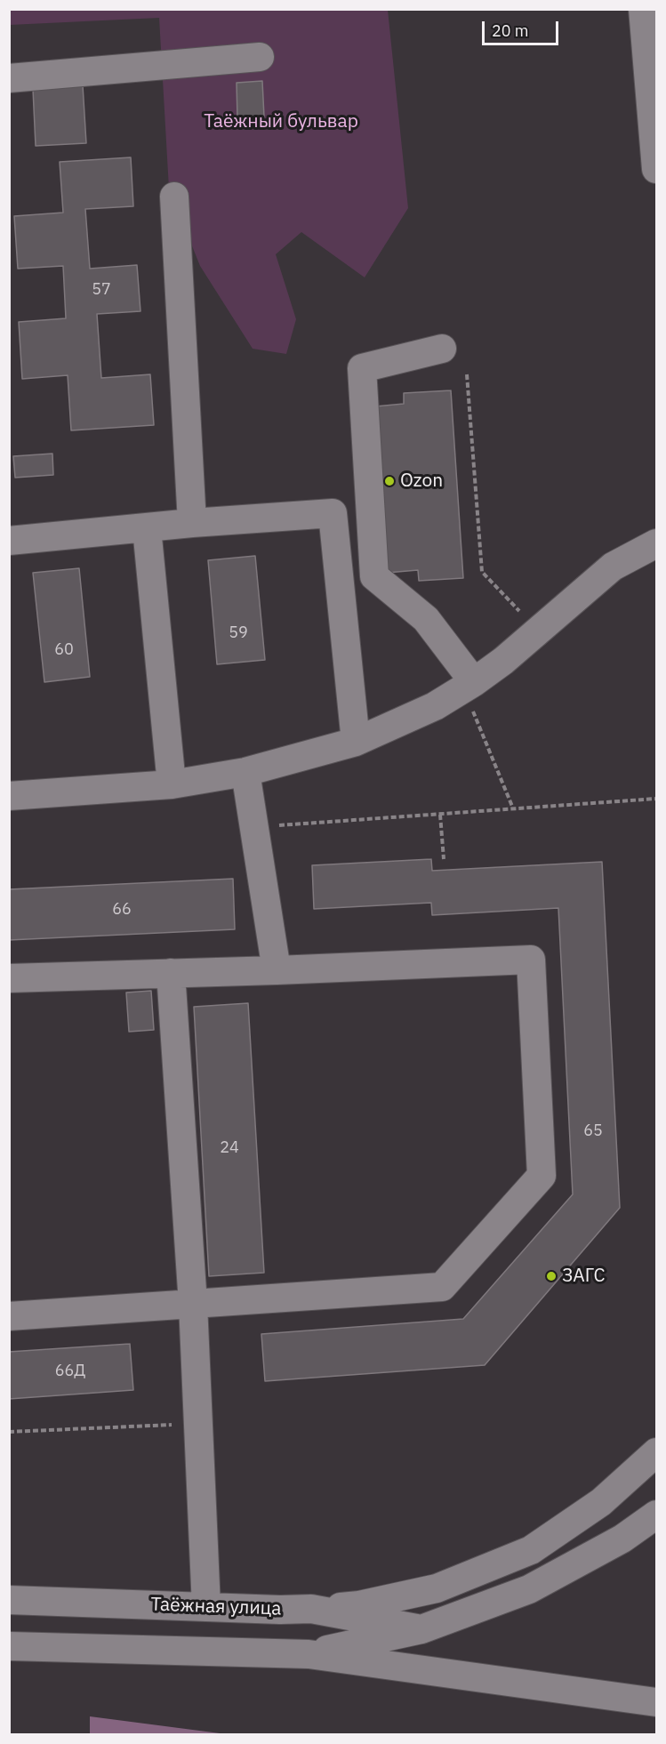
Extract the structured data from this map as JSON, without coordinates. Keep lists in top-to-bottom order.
{
  "streets": {
    "street": ["Таёжная улица"]
  },
  "parks": ["Таёжный бульвар"],
  "places": ["Ozon", "ЗАГС"],
  "house_numbers": [
    "57",
    "59",
    "60",
    "66",
    "65",
    "24",
    "66Д"
  ],
  "scale_bar": "20 m"
}
